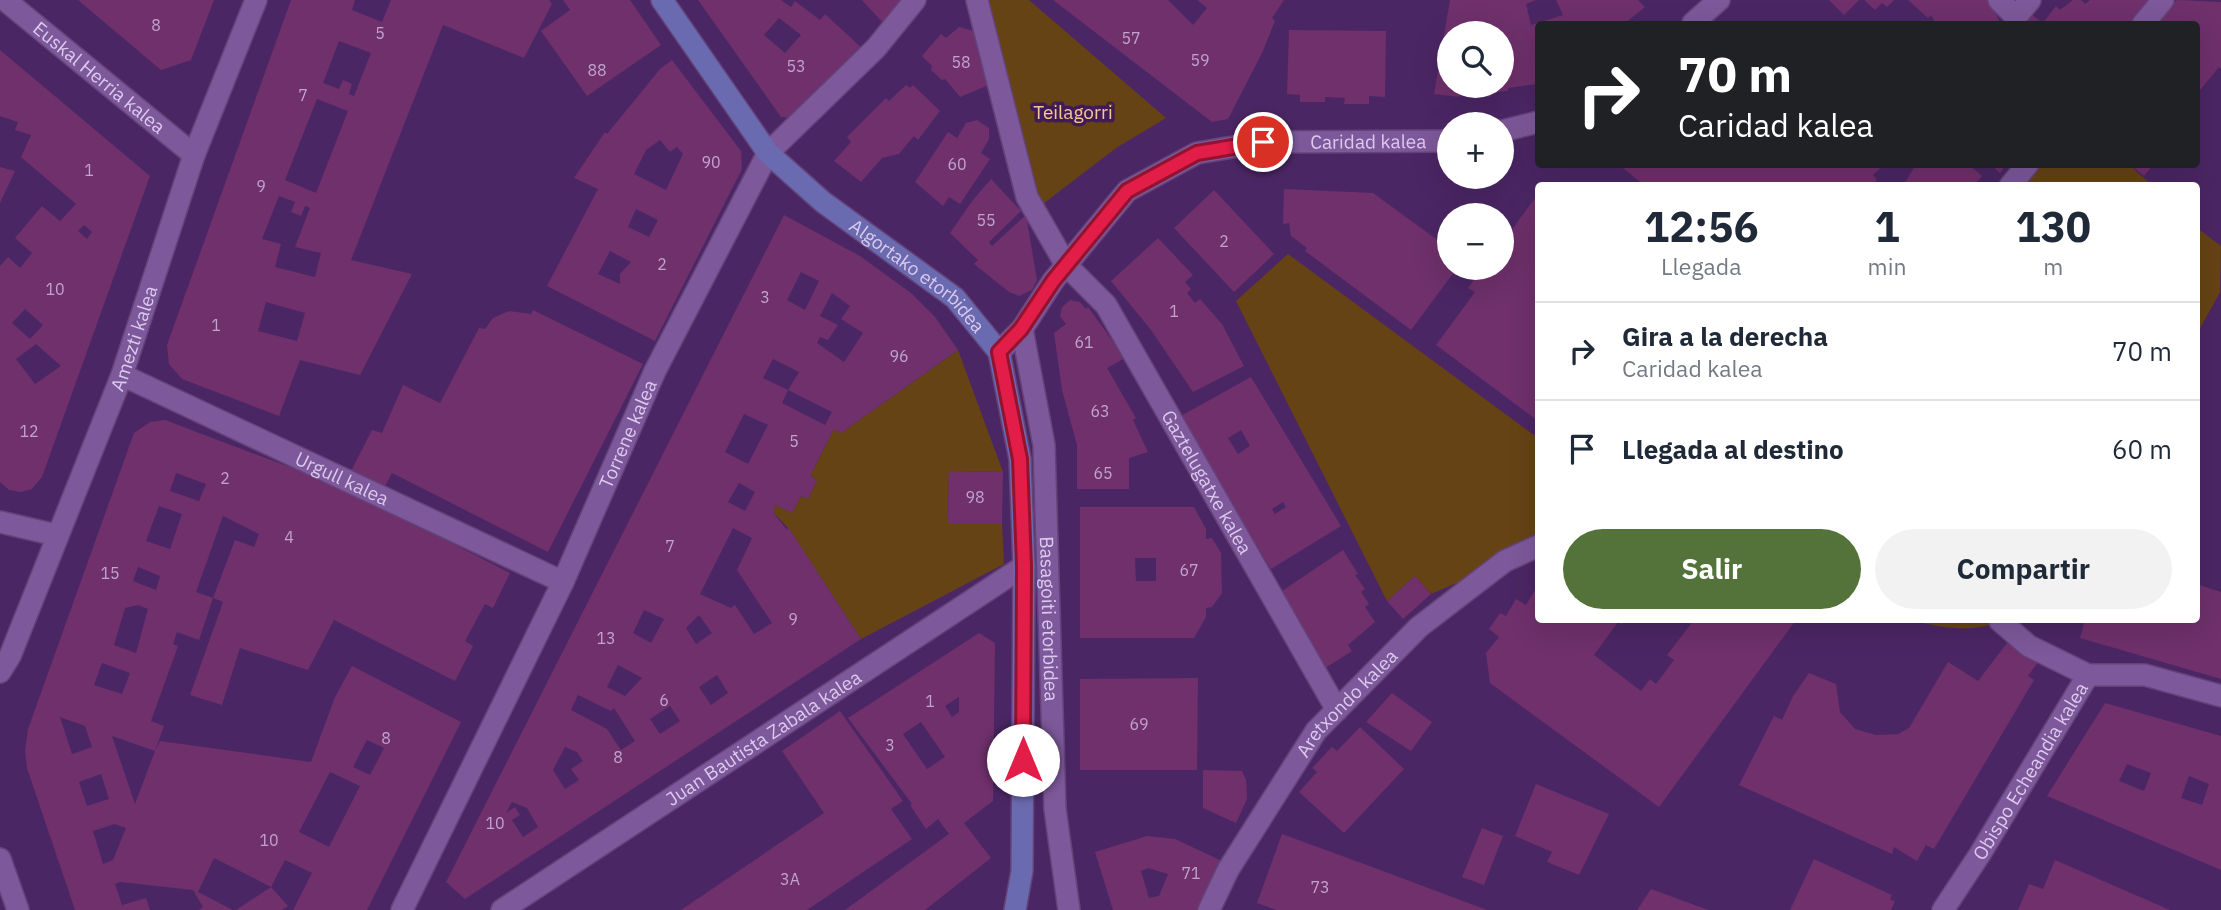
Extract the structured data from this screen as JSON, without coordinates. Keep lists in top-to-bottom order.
{
  "streets": {
    "street": [
      "Euskal Herria kalea",
      "Caridad kalea",
      "Algortako etorbidea",
      "Amezti kalea",
      "Torrene kalea",
      "Urgull kalea",
      "Gaztelugatxe kalea",
      "Basagoiti etorbidea",
      "Aretxondo kalea",
      "Juan Bautista Zabala kalea",
      "Obispo Echeandia kalea"
    ]
  },
  "crossings": [
    ["Euskal Herria kalea", "Amezti kalea"],
    ["Caridad kalea", "Algortako etorbidea"],
    ["Caridad kalea", "Gaztelugatxe kalea"],
    ["Caridad kalea", "Basagoiti etorbidea"],
    ["Algortako etorbidea", "Torrene kalea"],
    ["Algortako etorbidea", "Juan Bautista Zabala kalea"],
    ["Amezti kalea", "Urgull kalea"],
    ["Torrene kalea", "Urgull kalea"],
    ["Gaztelugatxe kalea", "Aretxondo kalea"]
  ],
  "parks": ["Teilagorri"],
  "house_numbers": [
    "8",
    "5",
    "57",
    "59",
    "58",
    "53",
    "88",
    "7",
    "90",
    "60",
    "1",
    "9",
    "55",
    "2",
    "2",
    "10",
    "3",
    "1",
    "1",
    "61",
    "96",
    "63",
    "12",
    "5",
    "65",
    "2",
    "98",
    "4",
    "7",
    "67",
    "15",
    "9",
    "13",
    "6",
    "1",
    "69",
    "8",
    "3",
    "8",
    "10",
    "10",
    "71",
    "3A",
    "73"
  ],
  "page": {
    "map_buttons": ["+", "−"],
    "turn": ["70 m", "Caridad kalea"],
    "eta": [
      "12:56",
      "Llegada",
      "1",
      "min",
      "130",
      "m"
    ],
    "list": [
      {
        "name": "Gira a la derecha",
        "note": "Caridad kalea",
        "value": "70 m"
      },
      {
        "name": "Llegada al destino",
        "value": "60 m"
      }
    ],
    "buttons": ["Salir", "Compartir"]
  }
}
